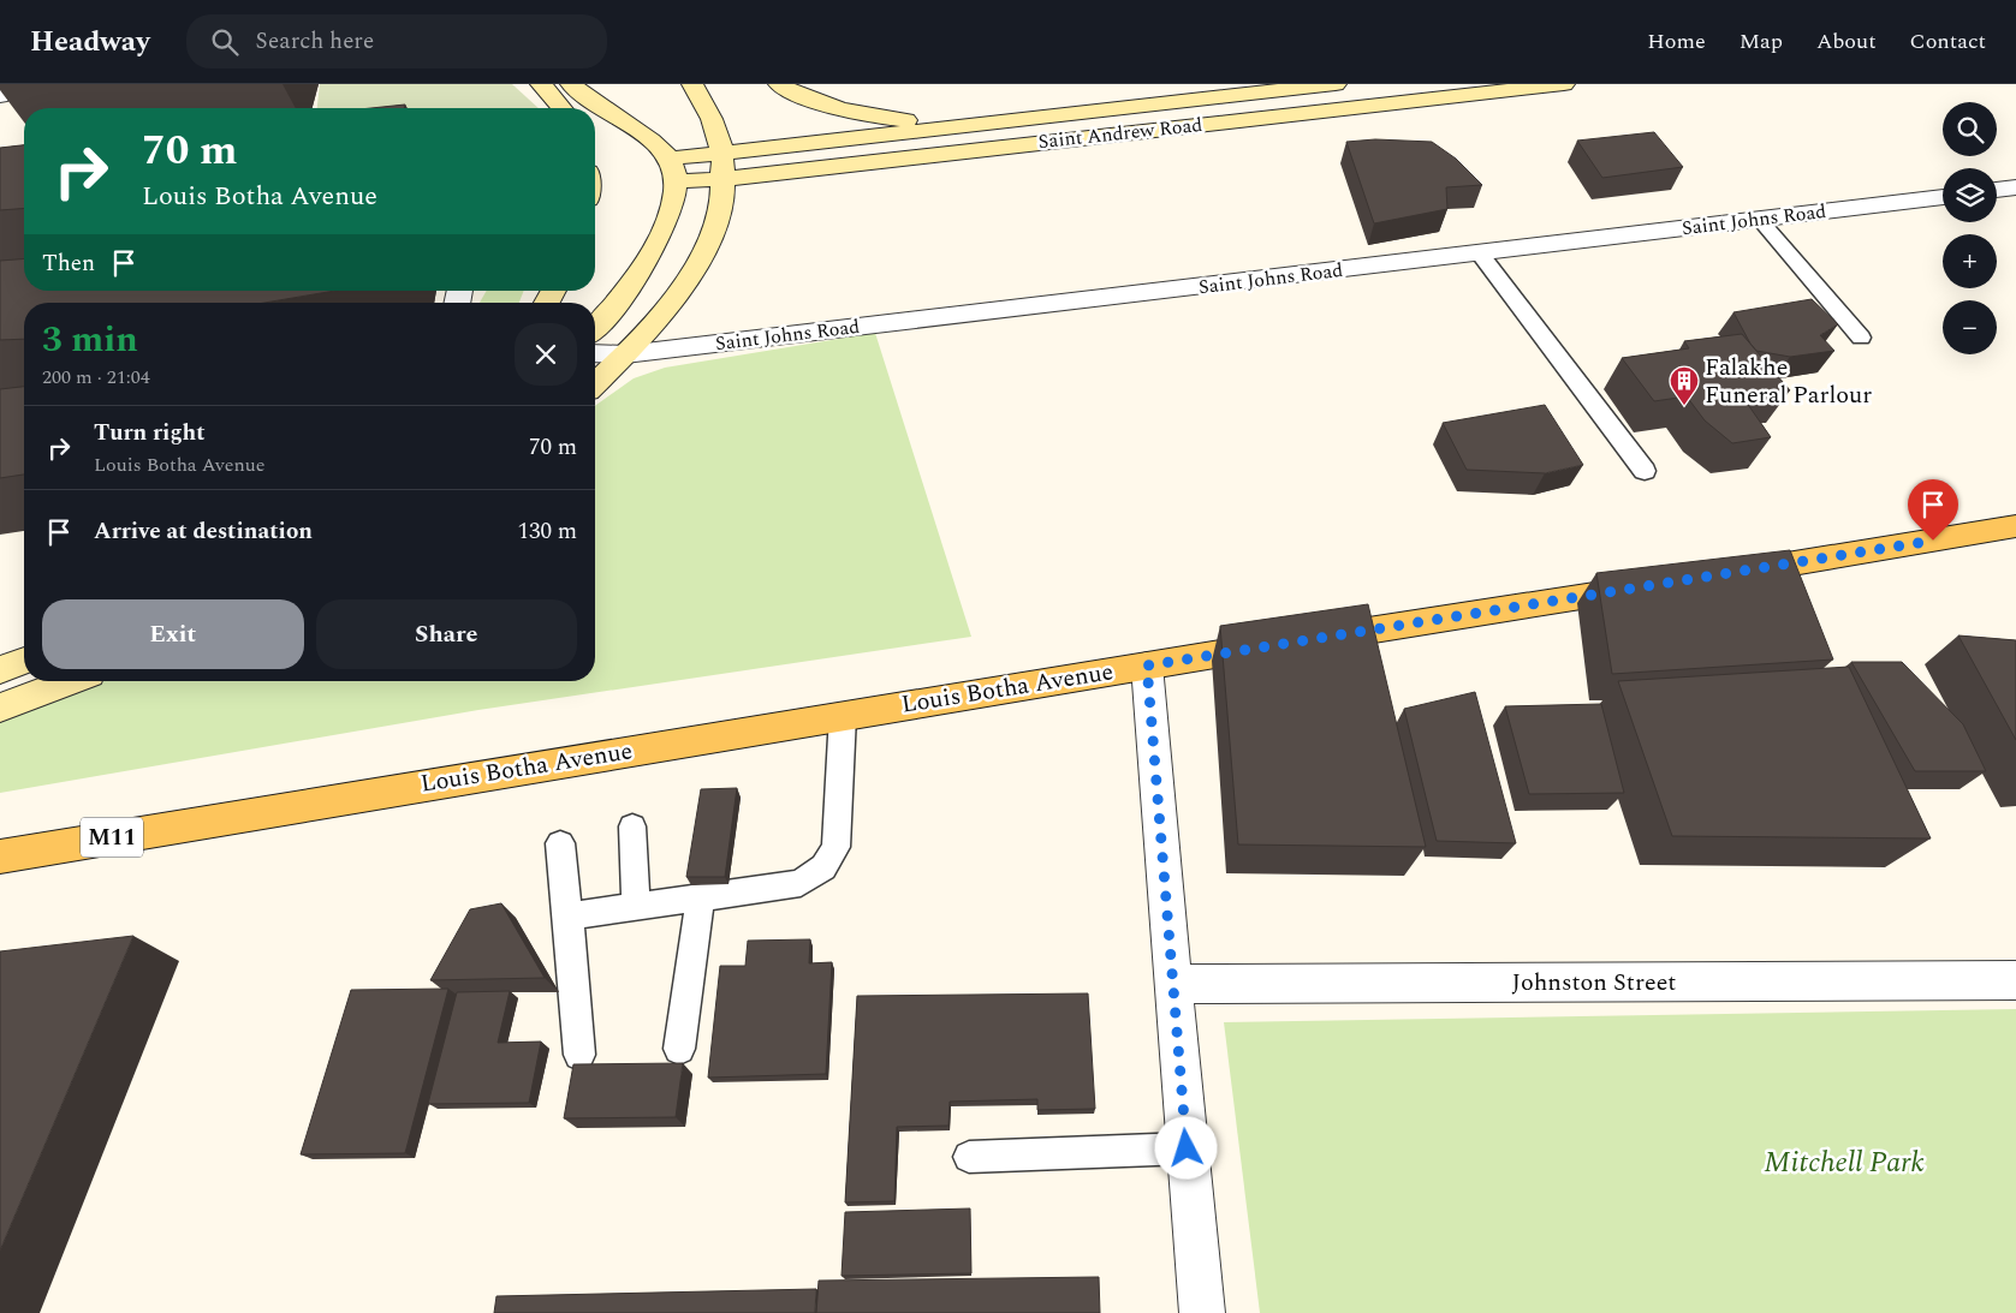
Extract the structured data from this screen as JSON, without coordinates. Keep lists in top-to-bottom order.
{
  "streets": {
    "main road": ["Saint Andrew Road", "Louis Botha Avenue", "M11"],
    "street": ["Saint Johns Road", "Johnston Street"]
  },
  "parks": ["Mitchell Park"],
  "places": {
    "building": ["Falakhe Funeral Parlour"]
  },
  "page": {
    "header": "Headway",
    "search": "Search here",
    "nav": [
      "Home",
      "Map",
      "About",
      "Contact"
    ],
    "map_buttons": ["+", "−"],
    "turn": ["70 m", "Louis Botha Avenue"],
    "then": "Then",
    "heading": ["3 min", "200 m · 21:04"],
    "list": [
      {
        "name": "Turn right",
        "note": "Louis Botha Avenue",
        "value": "70 m"
      },
      {
        "name": "Arrive at destination",
        "value": "130 m"
      }
    ],
    "buttons": ["Exit", "Share"]
  }
}
